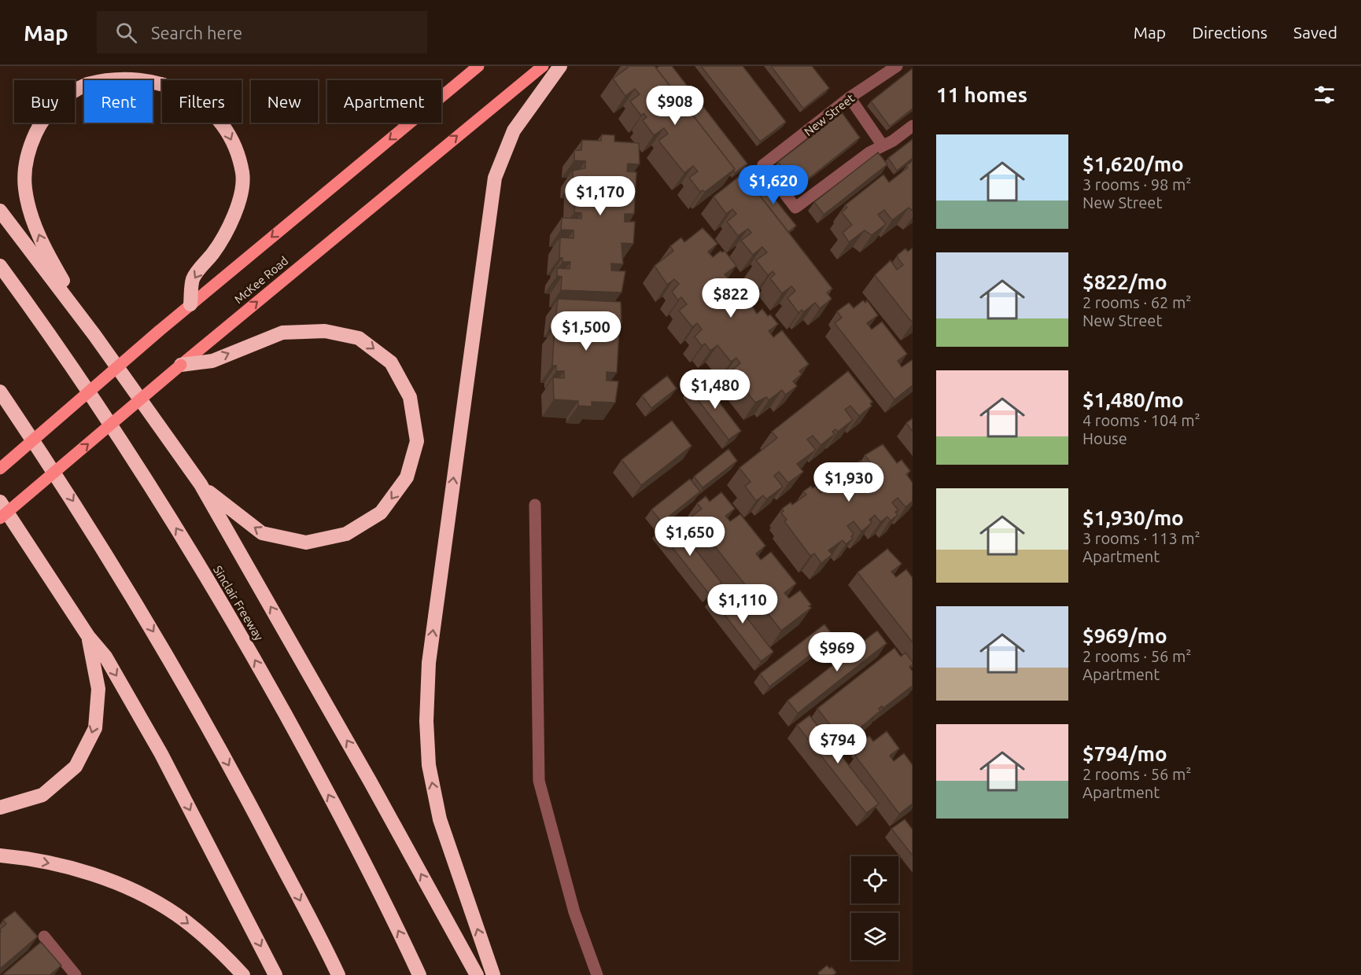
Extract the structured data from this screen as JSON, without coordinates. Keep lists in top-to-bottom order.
{
  "streets": {
    "highway": ["Sinclair Freeway"],
    "main road": ["McKee Road"],
    "street": ["New Street"]
  },
  "page": {
    "header": "Map",
    "search": "Search here",
    "nav": ["Map", "Directions", "Saved"],
    "heading": "11 homes",
    "chip": [
      "Buy",
      "Rent",
      "Filters",
      "New",
      "Apartment"
    ],
    "price": [
      "$908",
      "$1,620",
      "$1,170",
      "$822",
      "$1,500",
      "$1,480",
      "$1,930",
      "$1,650",
      "$1,110",
      "$969",
      "$794"
    ],
    "list": [
      {
        "name": "$1,620/mo",
        "note": "3 rooms · 98 m² · New Street"
      },
      {
        "name": "$822/mo",
        "note": "2 rooms · 62 m² · New Street"
      },
      {
        "name": "$1,480/mo",
        "note": "4 rooms · 104 m² · House"
      },
      {
        "name": "$1,930/mo",
        "note": "3 rooms · 113 m² · Apartment"
      },
      {
        "name": "$969/mo",
        "note": "2 rooms · 56 m² · Apartment"
      },
      {
        "name": "$794/mo",
        "note": "2 rooms · 56 m² · Apartment"
      }
    ]
  }
}
